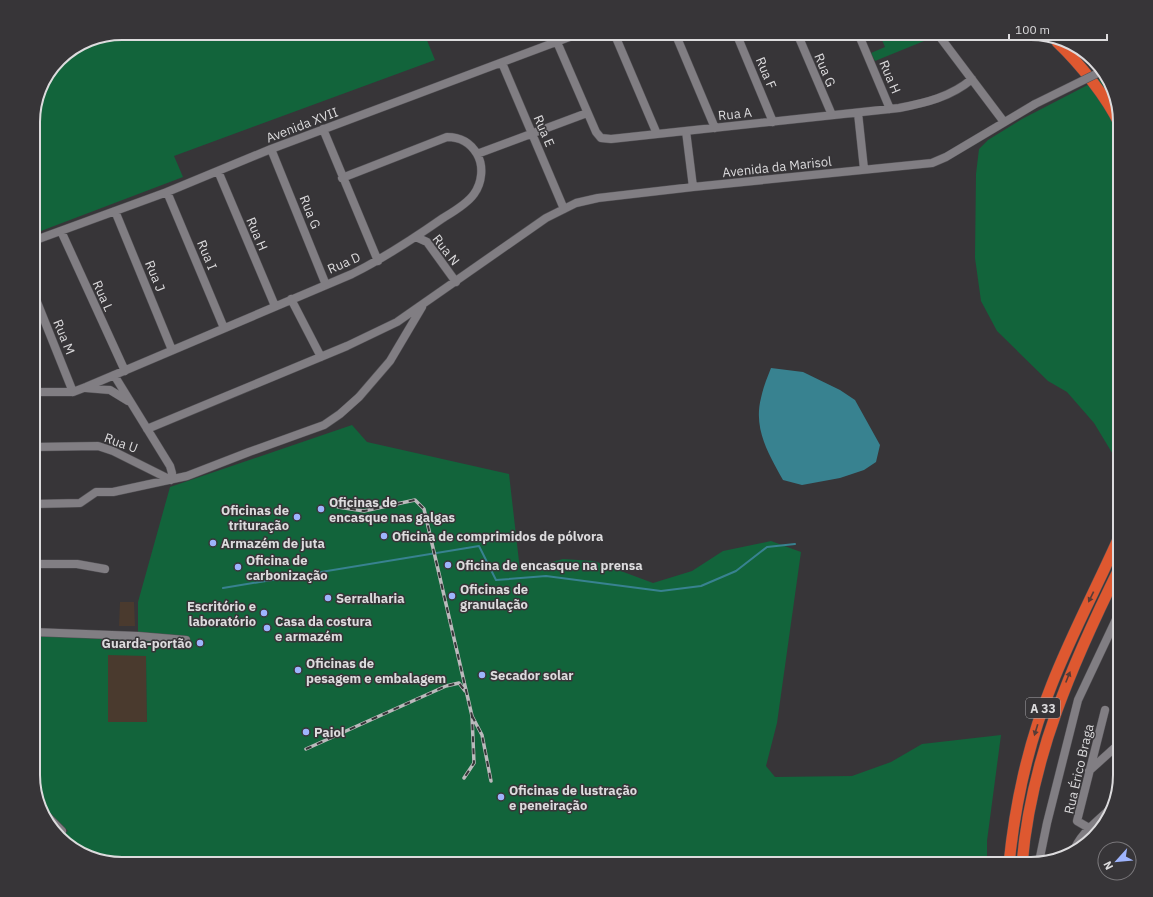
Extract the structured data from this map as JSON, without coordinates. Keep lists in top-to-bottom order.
{
  "streets": {
    "highway": ["A 33"],
    "street": [
      "Rua G",
      "Rua F",
      "Rua H",
      "Rua A",
      "Avenida XVII",
      "Rua E",
      "Avenida da Marisol",
      "Rua N",
      "Rua I",
      "Rua D",
      "Rua J",
      "Rua L",
      "Rua M",
      "Rua U",
      "Rua Érico Braga"
    ]
  },
  "crossings": [
    ["Rua G", "Rua A"],
    ["Rua G", "Avenida XVII"],
    ["Rua G", "Rua D"],
    ["Rua F", "Rua A"],
    ["Rua H", "Rua A"],
    ["Rua H", "Avenida XVII"],
    ["Rua H", "Rua D"],
    ["Rua A", "Avenida XVII"],
    ["Avenida XVII", "Rua E"],
    ["Avenida XVII", "Rua I"],
    ["Avenida XVII", "Rua J"],
    ["Avenida XVII", "Rua L"],
    ["Rua E", "Avenida da Marisol"],
    ["Avenida da Marisol", "Rua N"],
    ["Rua N", "Rua D"],
    ["Rua I", "Rua D"],
    ["Rua D", "Rua J"],
    ["Rua D", "Rua L"],
    ["Rua D", "Rua M"]
  ],
  "places": [
    "Oficinas de encasque nas galgas",
    "Oficinas de trituração",
    "Oficina de comprimidos de pólvora",
    "Armazém de juta",
    "Oficina de encasque na prensa",
    "Oficina de carbonização",
    "Oficinas de granulação",
    "Serralharia",
    "Escritório e laboratório",
    "Casa da costura e armazém",
    "Guarda-portão",
    "Oficinas de pesagem e embalagem",
    "Secador solar",
    "Paiol",
    "Oficinas de lustração e peneiração"
  ],
  "scale_bar": "100 m",
  "north": "bottom left"
}
